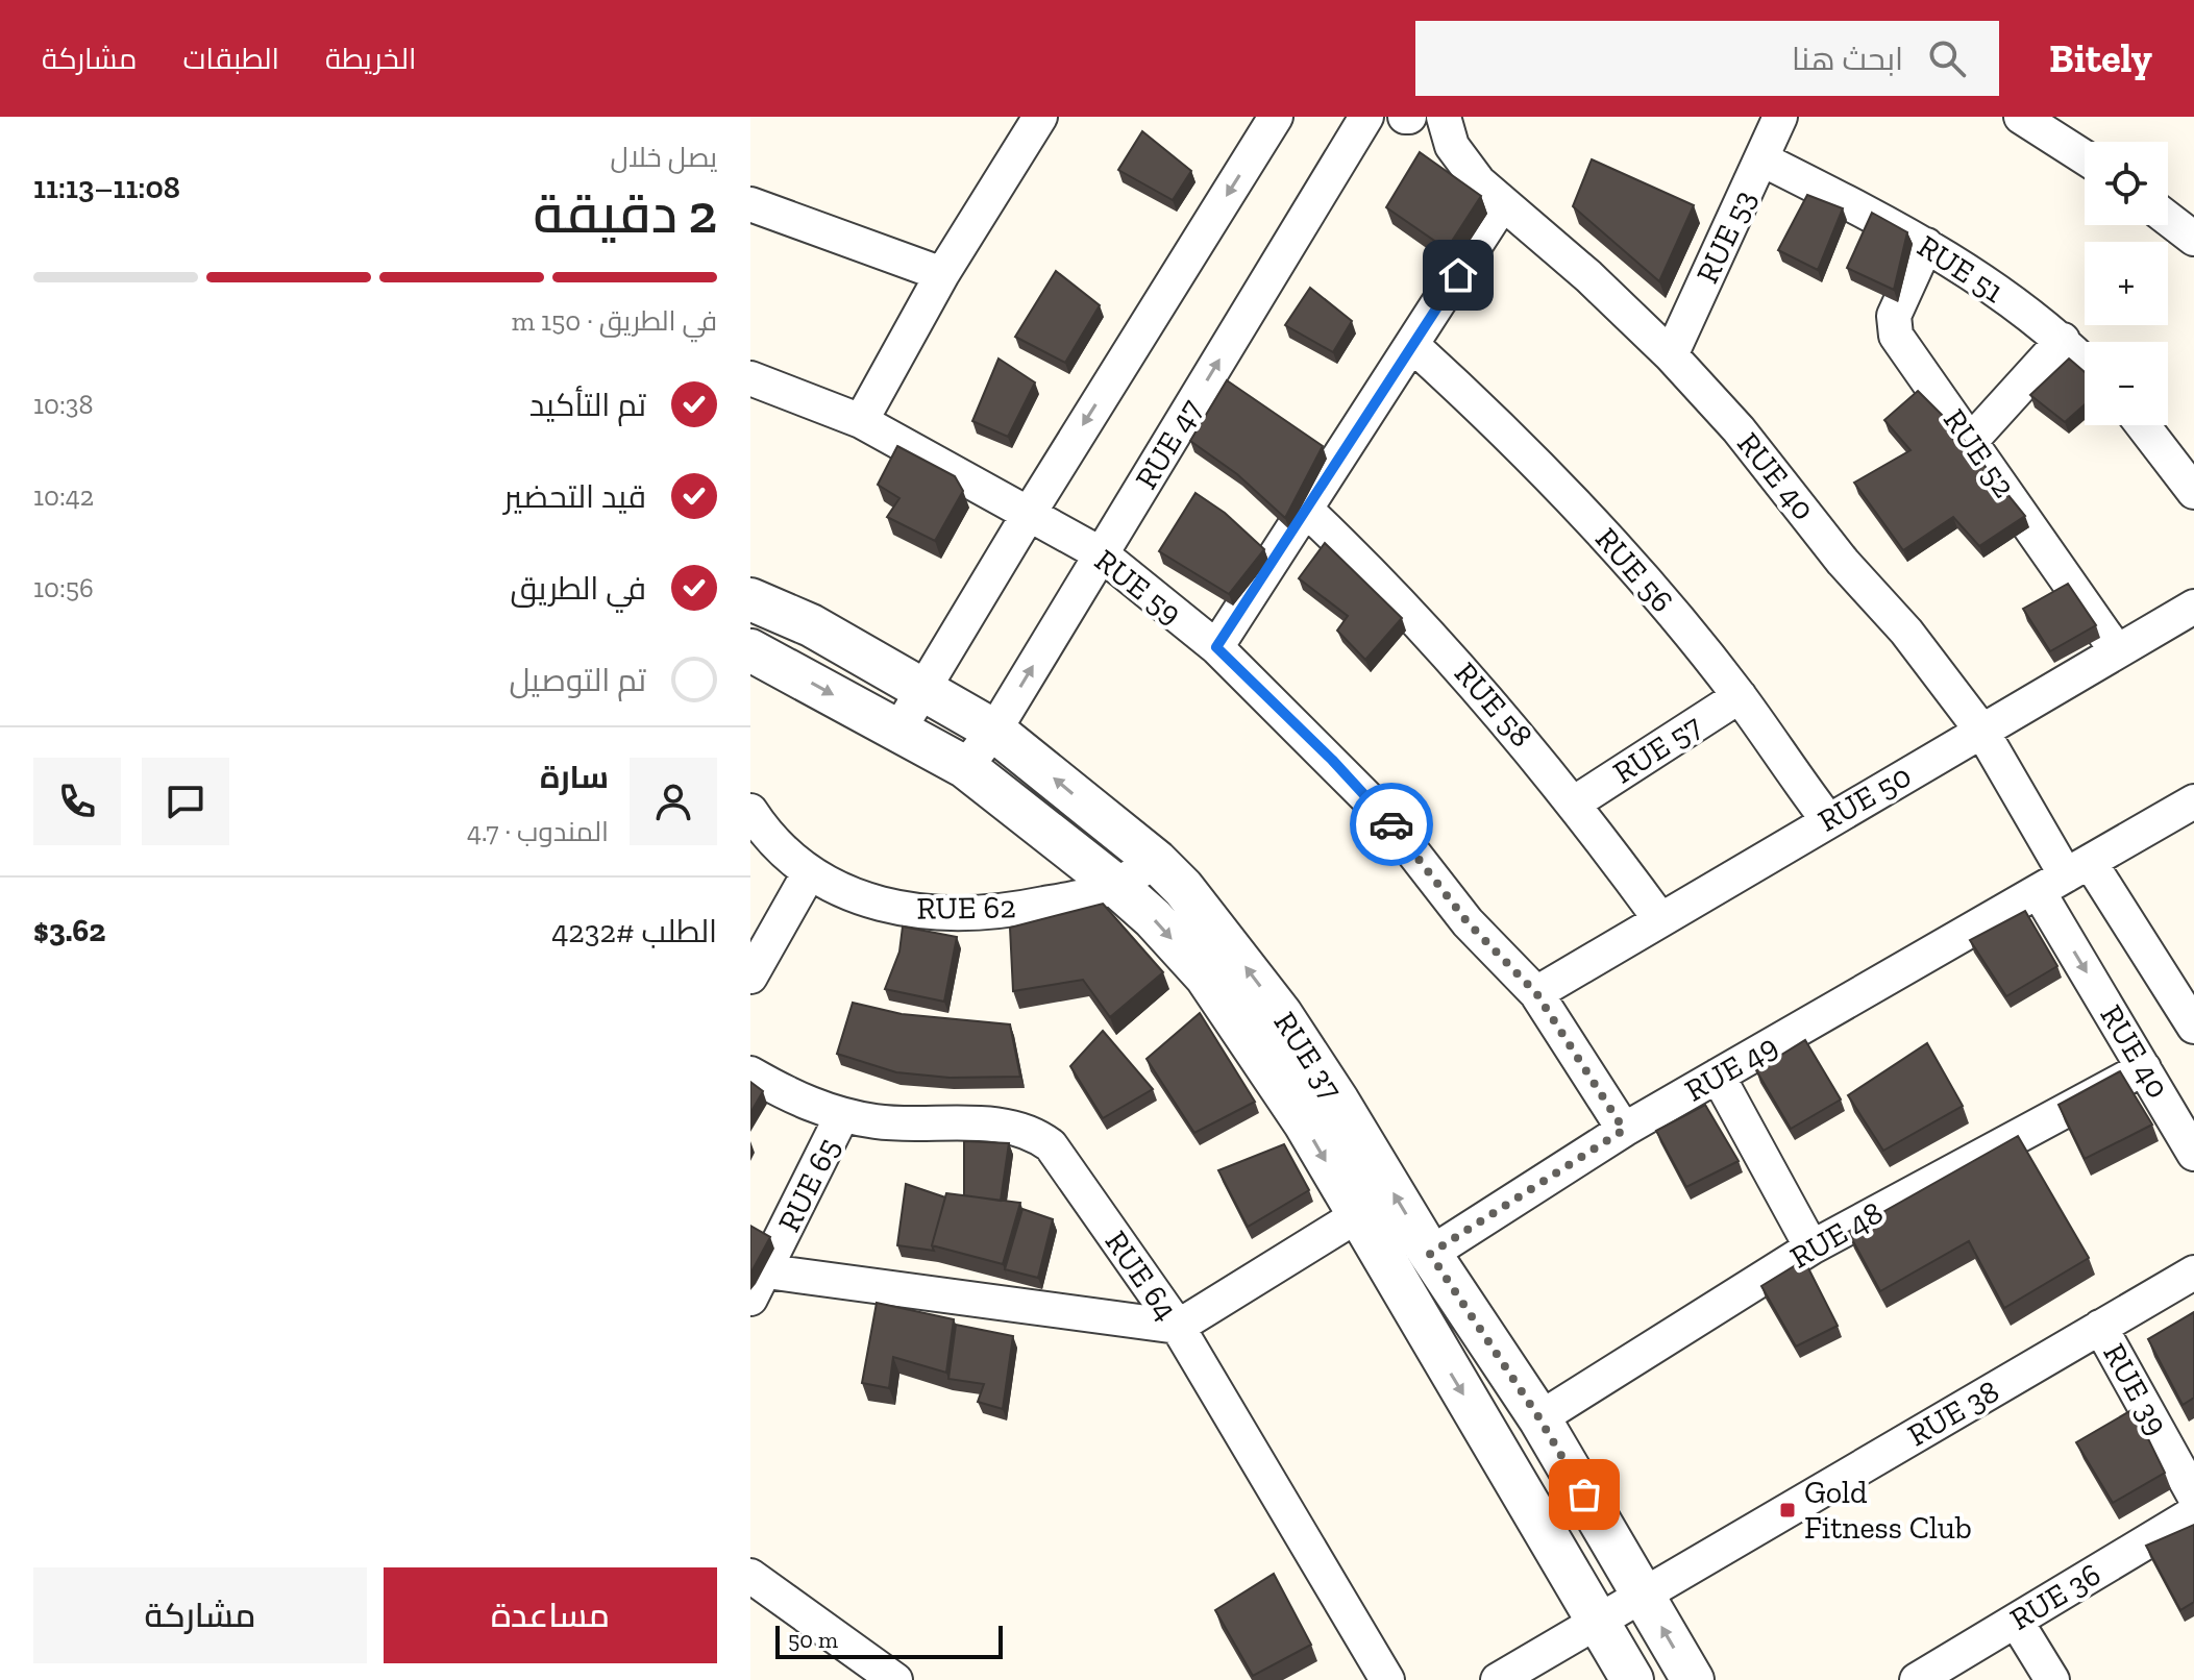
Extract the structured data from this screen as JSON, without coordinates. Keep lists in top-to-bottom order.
{
  "streets": {
    "street": [
      "RUE 53",
      "RUE 51",
      "RUE 47",
      "RUE 52",
      "RUE 40",
      "RUE 56",
      "RUE 59",
      "RUE 58",
      "RUE 57",
      "RUE 50",
      "RUE 62",
      "RUE 37",
      "RUE 49",
      "RUE 65",
      "RUE 48",
      "RUE 64",
      "RUE 39",
      "RUE 38",
      "RUE 36"
    ]
  },
  "crossings": [
    ["RUE 53", "RUE 51"],
    ["RUE 53", "RUE 40"],
    ["RUE 51", "RUE 52"],
    ["RUE 47", "RUE 59"],
    ["RUE 47", "RUE 37"],
    ["RUE 52", "RUE 50"],
    ["RUE 40", "RUE 50"],
    ["RUE 40", "RUE 49"],
    ["RUE 40", "RUE 48"],
    ["RUE 56", "RUE 57"],
    ["RUE 56", "RUE 50"],
    ["RUE 59", "RUE 50"],
    ["RUE 59", "RUE 49"],
    ["RUE 58", "RUE 57"],
    ["RUE 58", "RUE 50"],
    ["RUE 62", "RUE 37"],
    ["RUE 37", "RUE 49"],
    ["RUE 37", "RUE 48"],
    ["RUE 37", "RUE 38"],
    ["RUE 65", "RUE 64"],
    ["RUE 39", "RUE 38"]
  ],
  "places": {
    "transit": ["Gold Fitness Club"]
  },
  "scale_bar": "50 m",
  "page": {
    "header": "Bitely",
    "search": "ابحث هنا",
    "nav": ["الخريطة", "الطبقات", "مشاركة"],
    "heading": ["2 دقيقة", "يصل خلال", "11:08–11:13"],
    "panel": [
      "سارة",
      "المندوب · 4.7",
      "الطلب #4232",
      "$3.62"
    ],
    "map_buttons": ["+", "−"],
    "bar": "في الطريق · 150 m",
    "list": [
      ["تم التأكيد", "10:38"],
      ["قيد التحضير", "10:42"],
      ["في الطريق", "10:56"],
      "تم التوصيل"
    ],
    "buttons": ["مساعدة", "مشاركة"],
    "scale": "50 m"
  }
}
